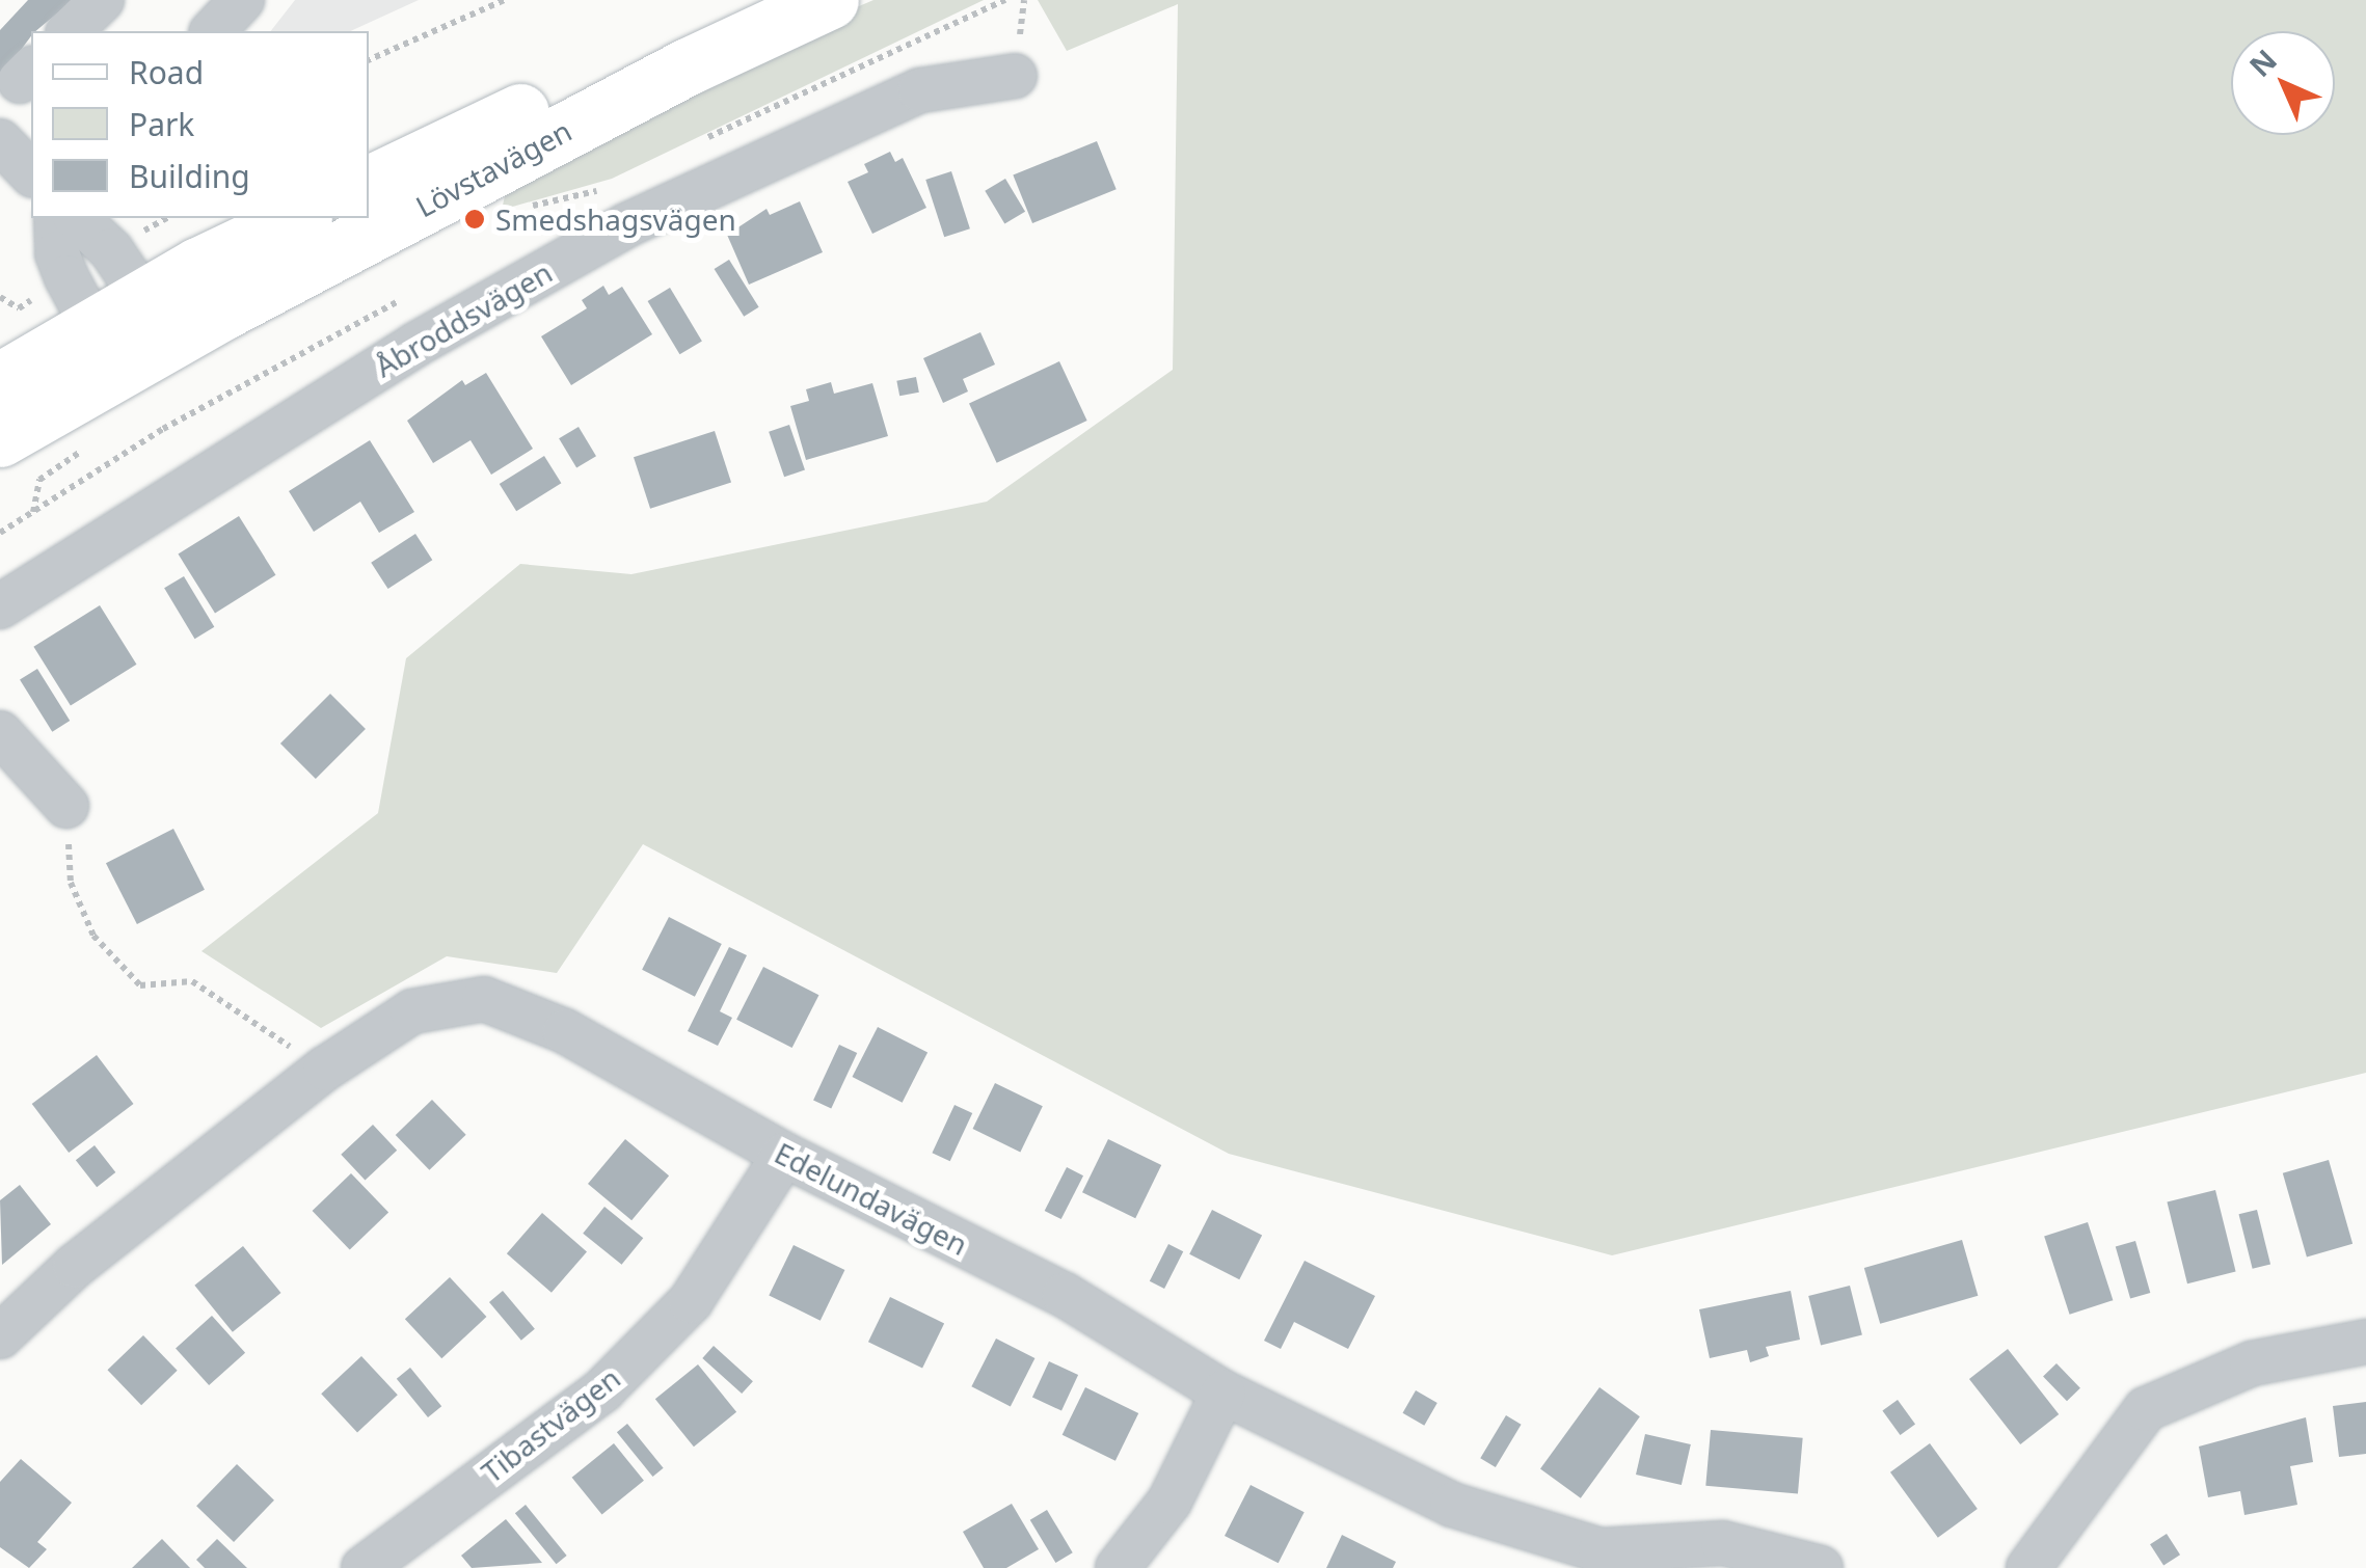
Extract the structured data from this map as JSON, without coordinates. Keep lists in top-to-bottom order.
{
  "streets": {
    "street": [
      "Lövstavägen",
      "Åbroddsvägen",
      "Edelundavägen",
      "Tibastvägen"
    ]
  },
  "crossings": [
    ["Edelundavägen", "Tibastvägen"]
  ],
  "places": ["Smedshagsvägen"],
  "legend": ["Road", "Park", "Building"],
  "north": "top left"
}
